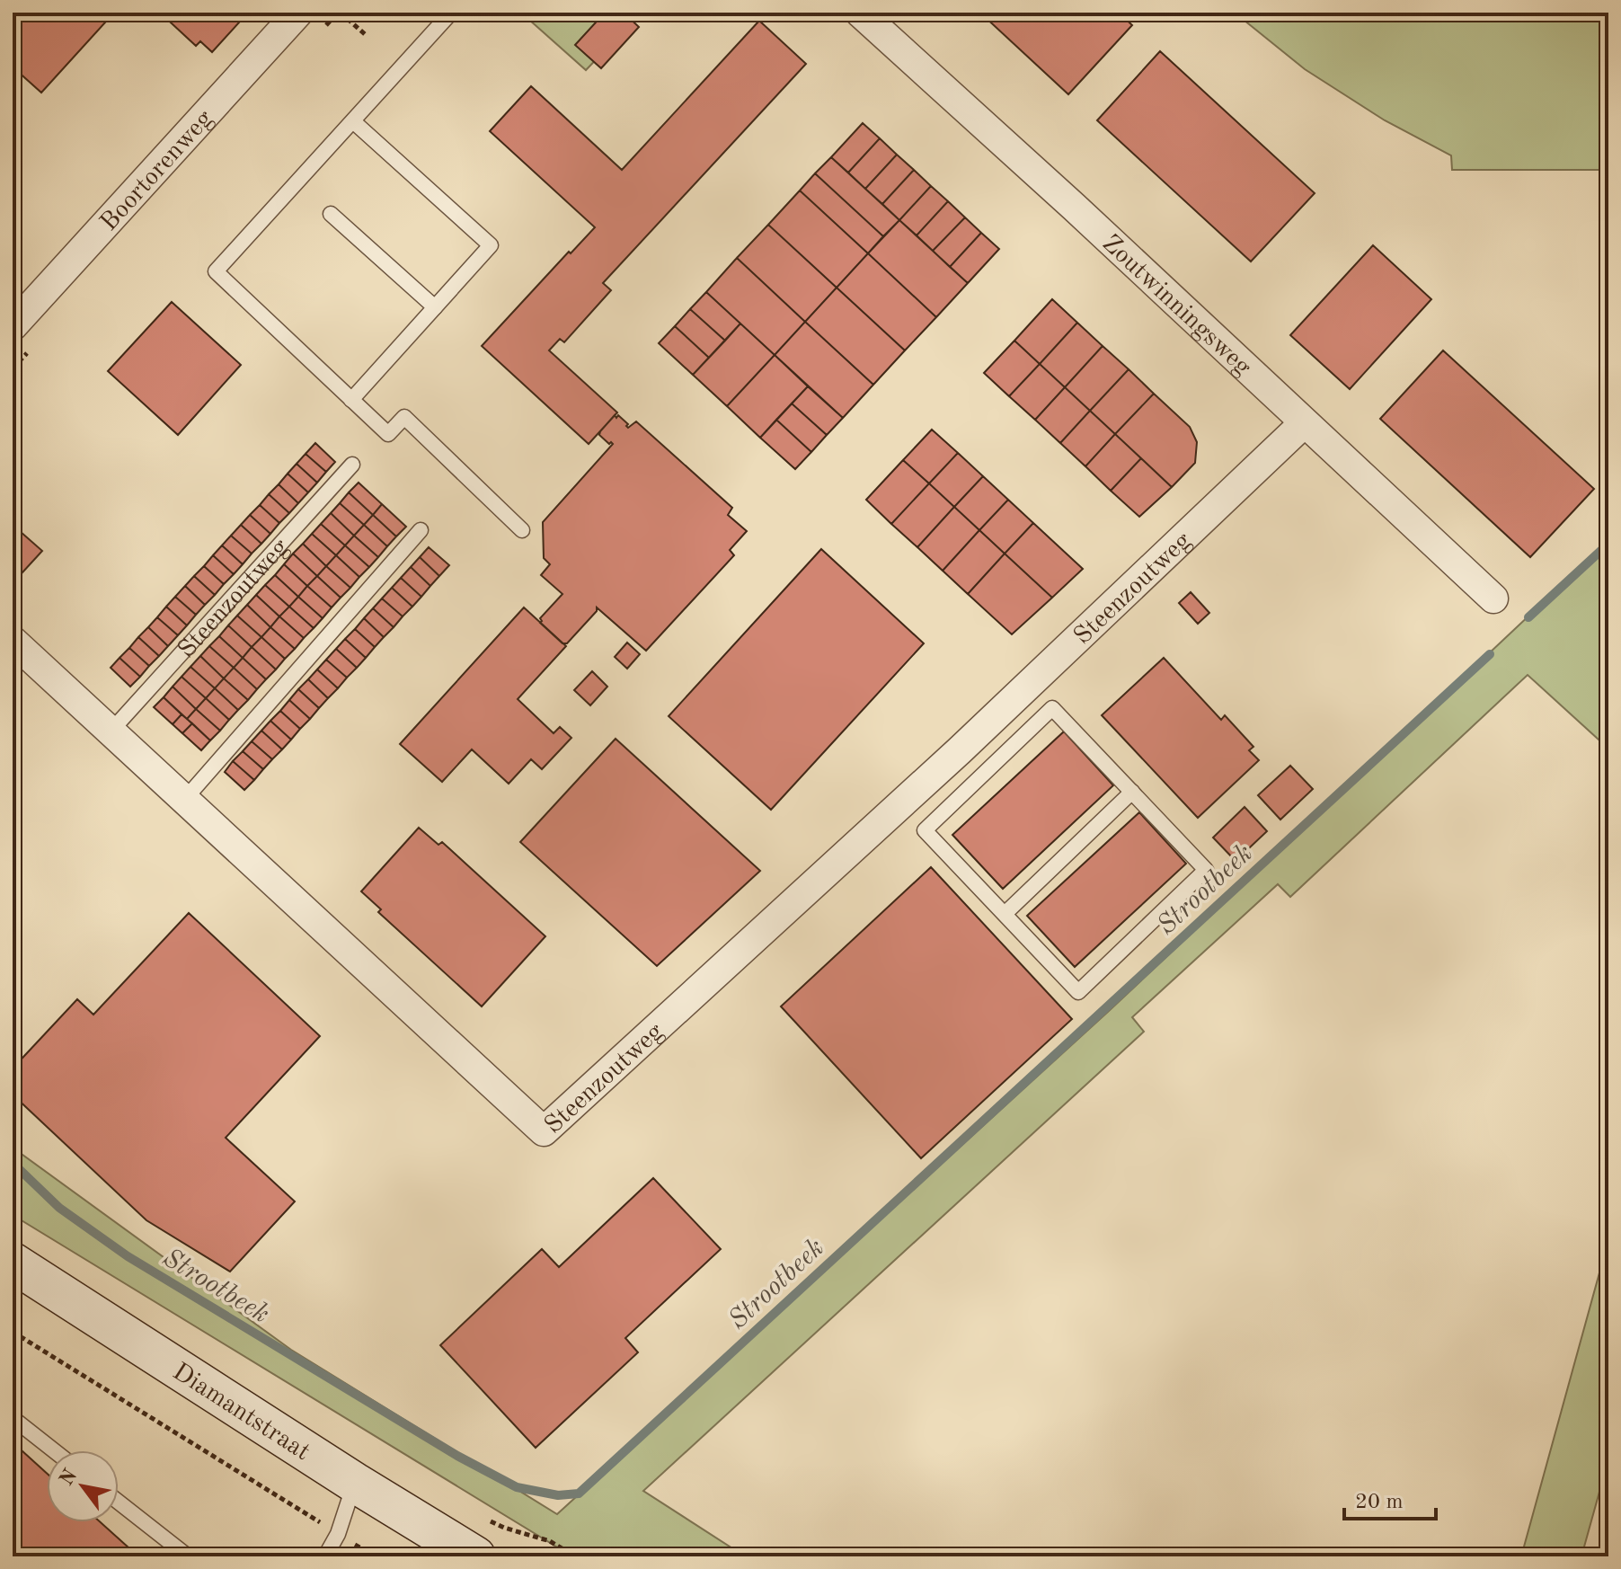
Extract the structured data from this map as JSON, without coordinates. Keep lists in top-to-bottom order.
{
  "streets": {
    "main road": ["Diamantstraat"],
    "street": ["Boortorenweg", "Zoutwinningsweg", "Steenzoutweg"]
  },
  "crossings": [
    ["Zoutwinningsweg", "Steenzoutweg"]
  ],
  "water": ["Strootbeek"],
  "scale_bar": "20 m",
  "north": "top left"
}
